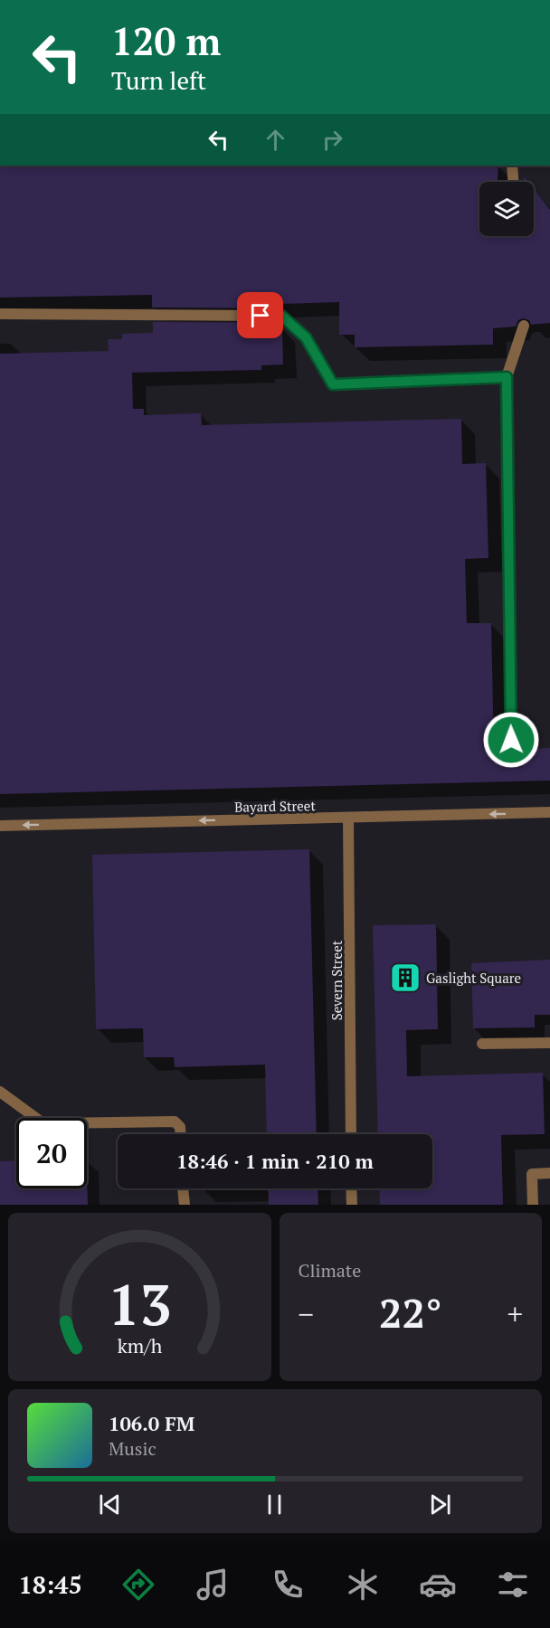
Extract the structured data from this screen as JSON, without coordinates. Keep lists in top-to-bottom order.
{
  "streets": {
    "street": ["Bayard Street", "Severn Street"]
  },
  "crossings": [
    ["Bayard Street", "Severn Street"]
  ],
  "one_way": ["Bayard Street"],
  "places": {
    "building": ["Gaslight Square"]
  },
  "page": {
    "turn": ["120 m", "Turn left"],
    "limit": "20",
    "trip": "18:46 · 1 min · 210 m",
    "tile": "Climate",
    "heat": ["−", "22°", "+"],
    "song": ["106.0 FM", "Music"],
    "tabs": "18:45",
    "gauge": ["13", "km/h"]
  }
}
